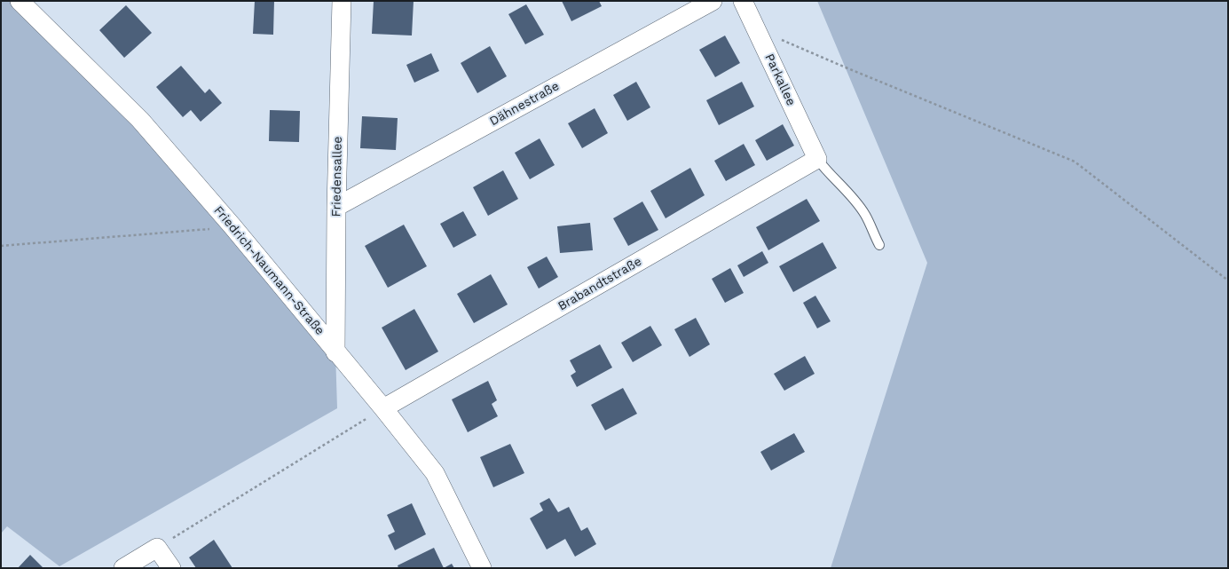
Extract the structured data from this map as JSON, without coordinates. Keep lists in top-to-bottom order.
{
  "streets": {
    "street": [
      "Parkallee",
      "Dähnestraße",
      "Friedensallee",
      "Friedrich-Naumann-Straße",
      "Brabandtstraße"
    ]
  },
  "crossings": [
    ["Parkallee", "Brabandtstraße"],
    ["Dähnestraße", "Friedensallee"],
    ["Friedensallee", "Friedrich-Naumann-Straße"],
    ["Friedrich-Naumann-Straße", "Brabandtstraße"]
  ]
}
